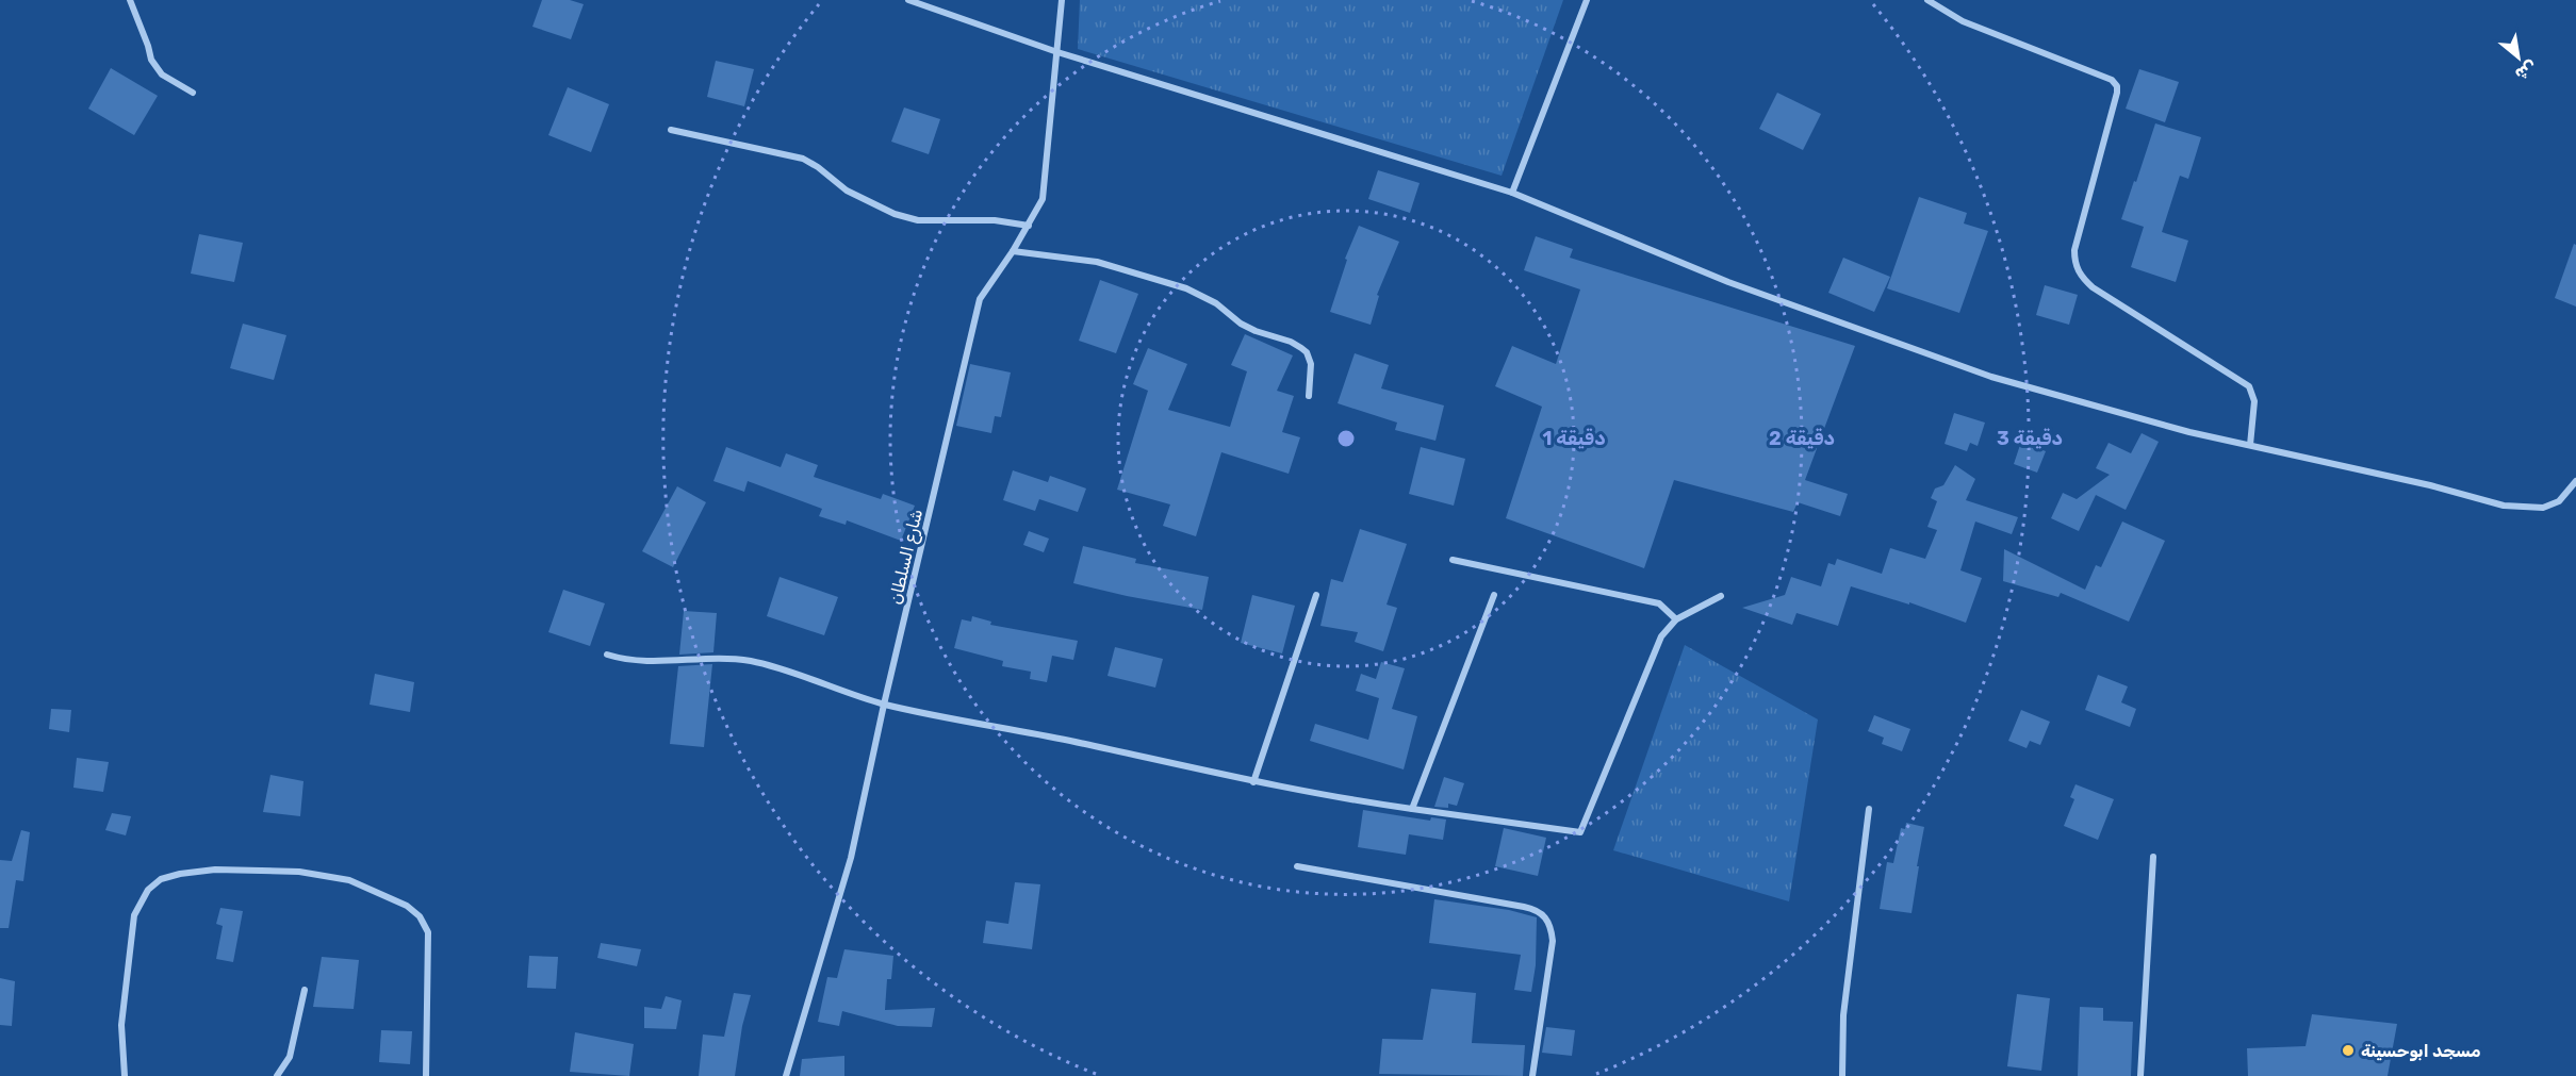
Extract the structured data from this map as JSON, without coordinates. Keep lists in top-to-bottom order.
{
  "streets": {
    "street": ["شارع السلطان"]
  },
  "places": ["مسجد ابوحسينة"],
  "north": "bottom right",
  "rings": ["1 دقيقة", "2 دقيقة", "3 دقيقة"]
}
